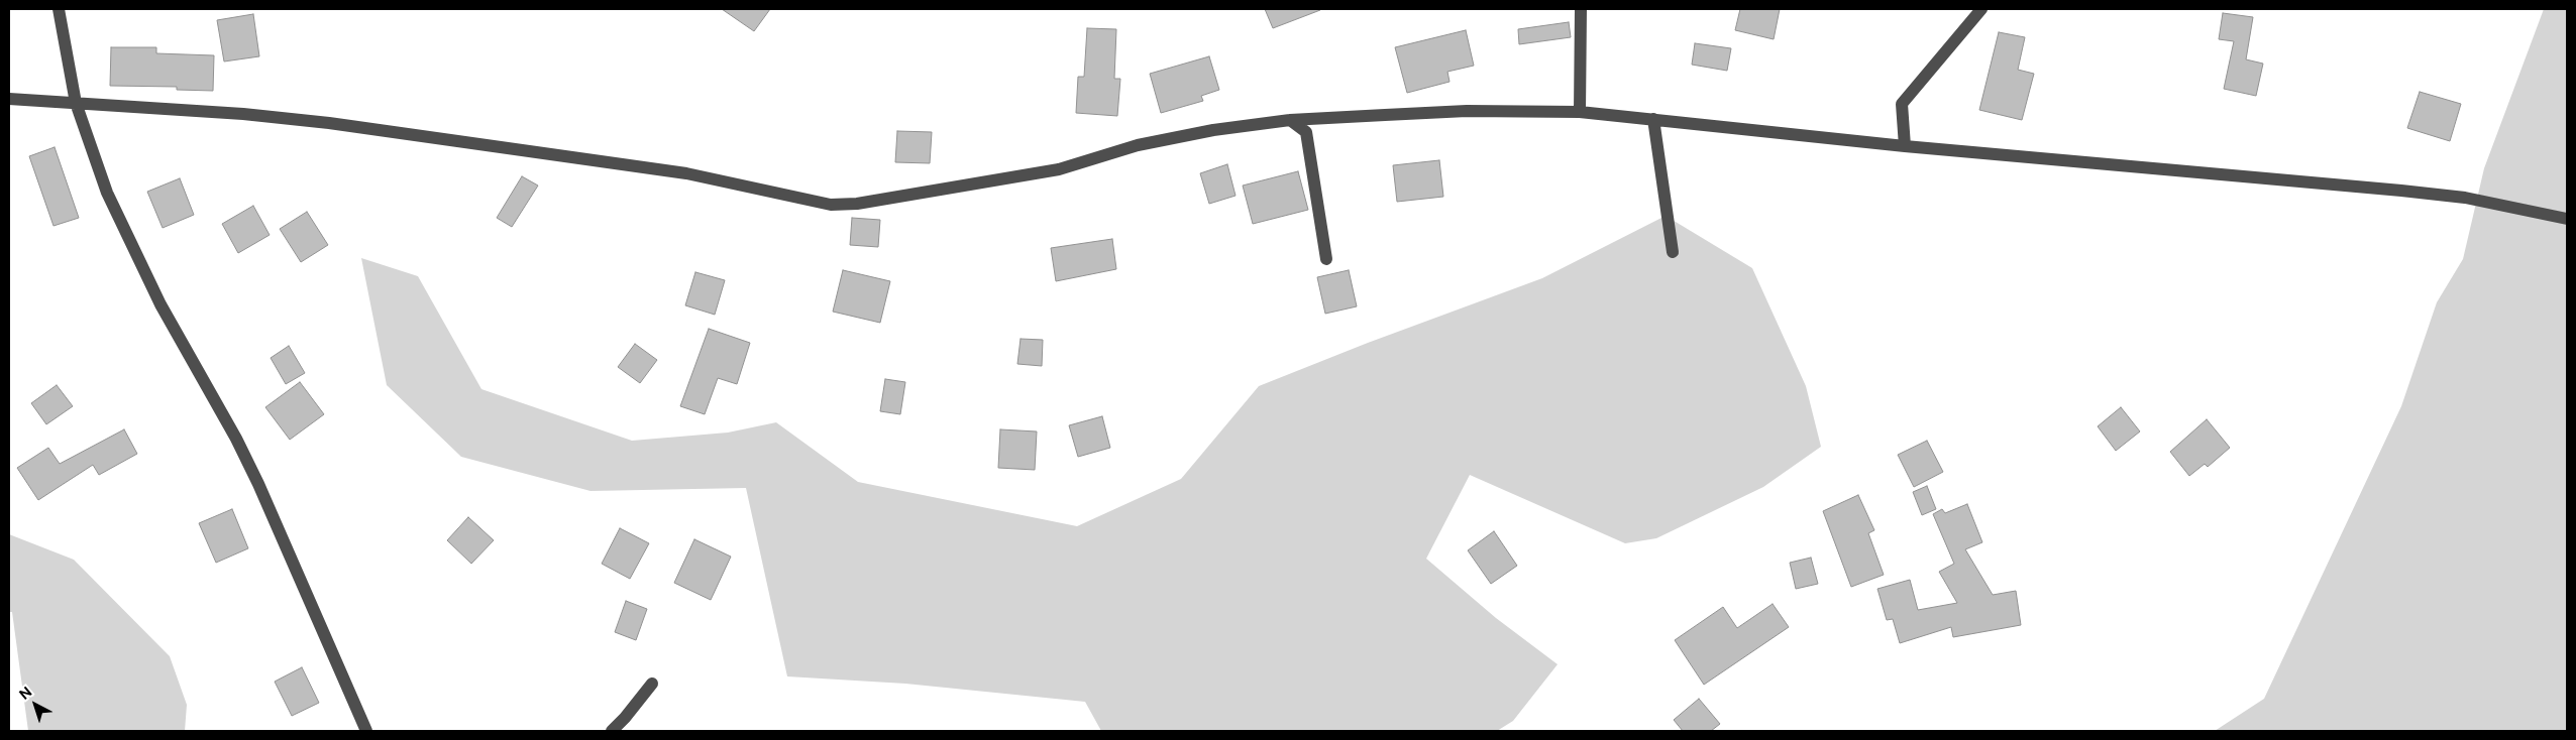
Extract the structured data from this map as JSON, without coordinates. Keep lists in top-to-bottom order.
{
  "north": "top left"
}
